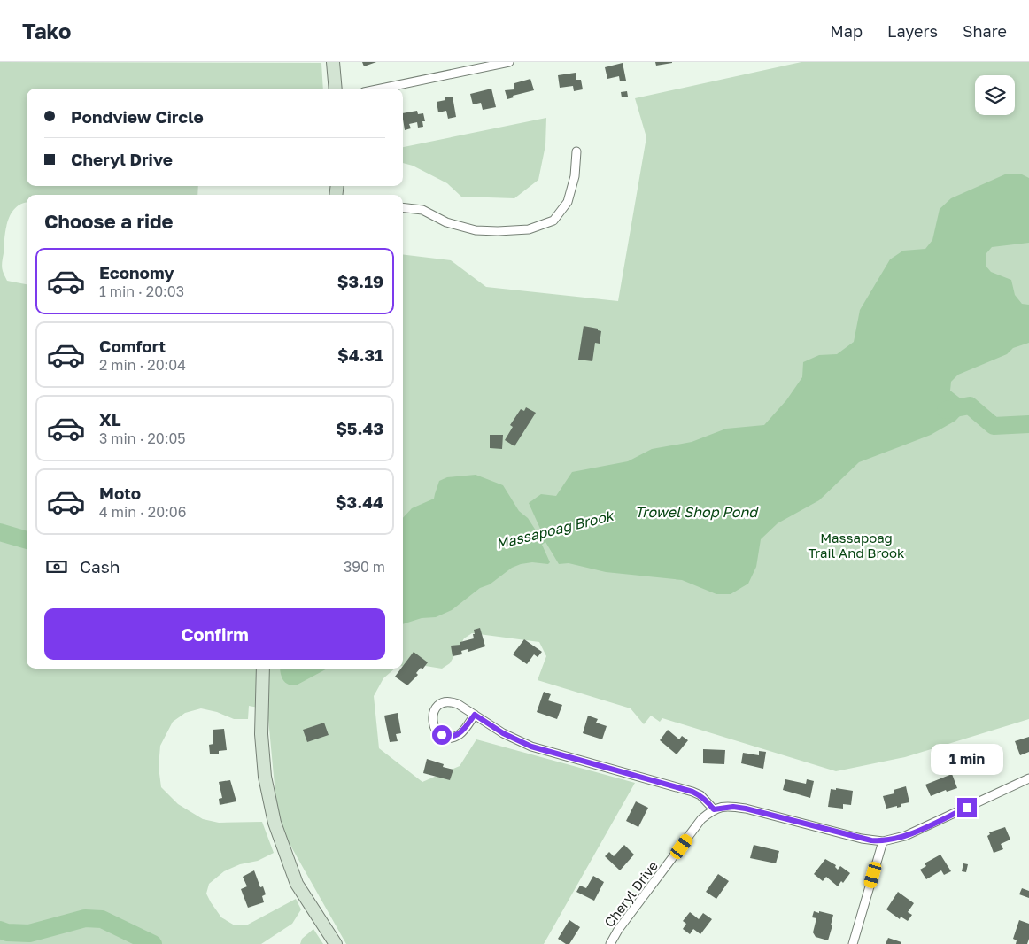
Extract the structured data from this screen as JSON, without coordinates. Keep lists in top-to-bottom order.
{
  "streets": {
    "street": ["Cheryl Drive"]
  },
  "water": ["Trowel Shop Pond", "Massapoag Brook"],
  "parks": ["Massapoag Trail And Brook"],
  "page": {
    "header": "Tako",
    "nav": ["Map", "Layers", "Share"],
    "banner": ["Pondview Circle", "Cheryl Drive"],
    "heading": "Choose a ride",
    "list": [
      {
        "name": "Economy",
        "note": "1 min · 20:03",
        "value": "$3.19"
      },
      {
        "name": "Comfort",
        "note": "2 min · 20:04",
        "value": "$4.31"
      },
      {
        "name": "XL",
        "note": "3 min · 20:05",
        "value": "$5.43"
      },
      {
        "name": "Moto",
        "note": "4 min · 20:06",
        "value": "$3.44"
      }
    ],
    "pay": ["Cash", "390 m"],
    "buttons": "Confirm",
    "bubble": "1 min"
  }
}
